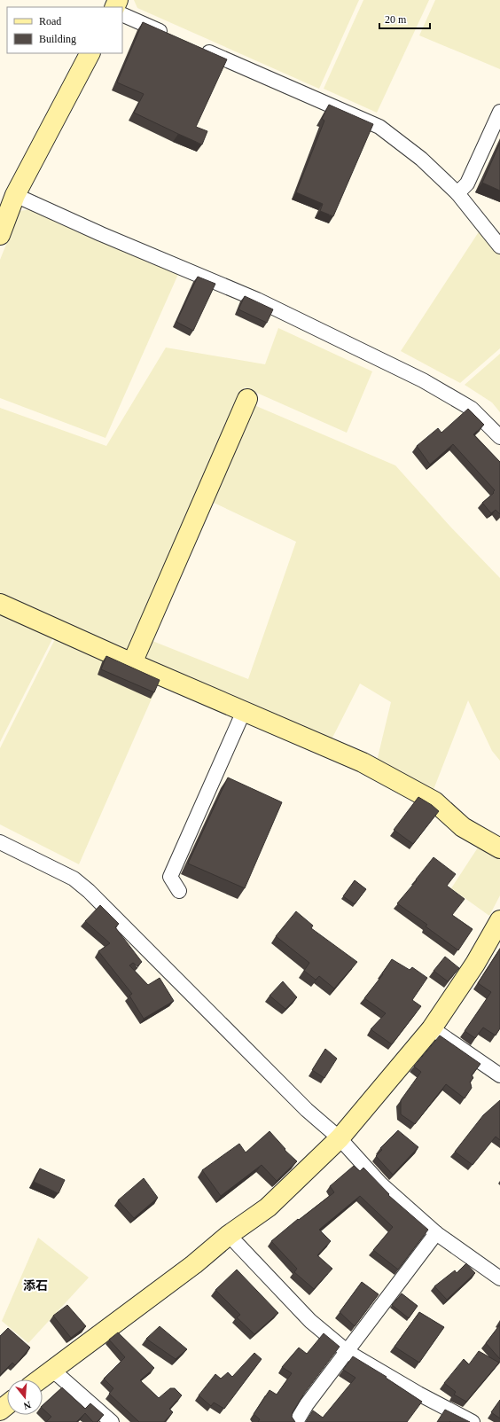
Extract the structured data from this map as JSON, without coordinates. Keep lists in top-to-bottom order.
{
  "districts": ["添石"],
  "legend": ["Road", "Building"],
  "scale_bar": "20 m",
  "north": "bottom"
}
